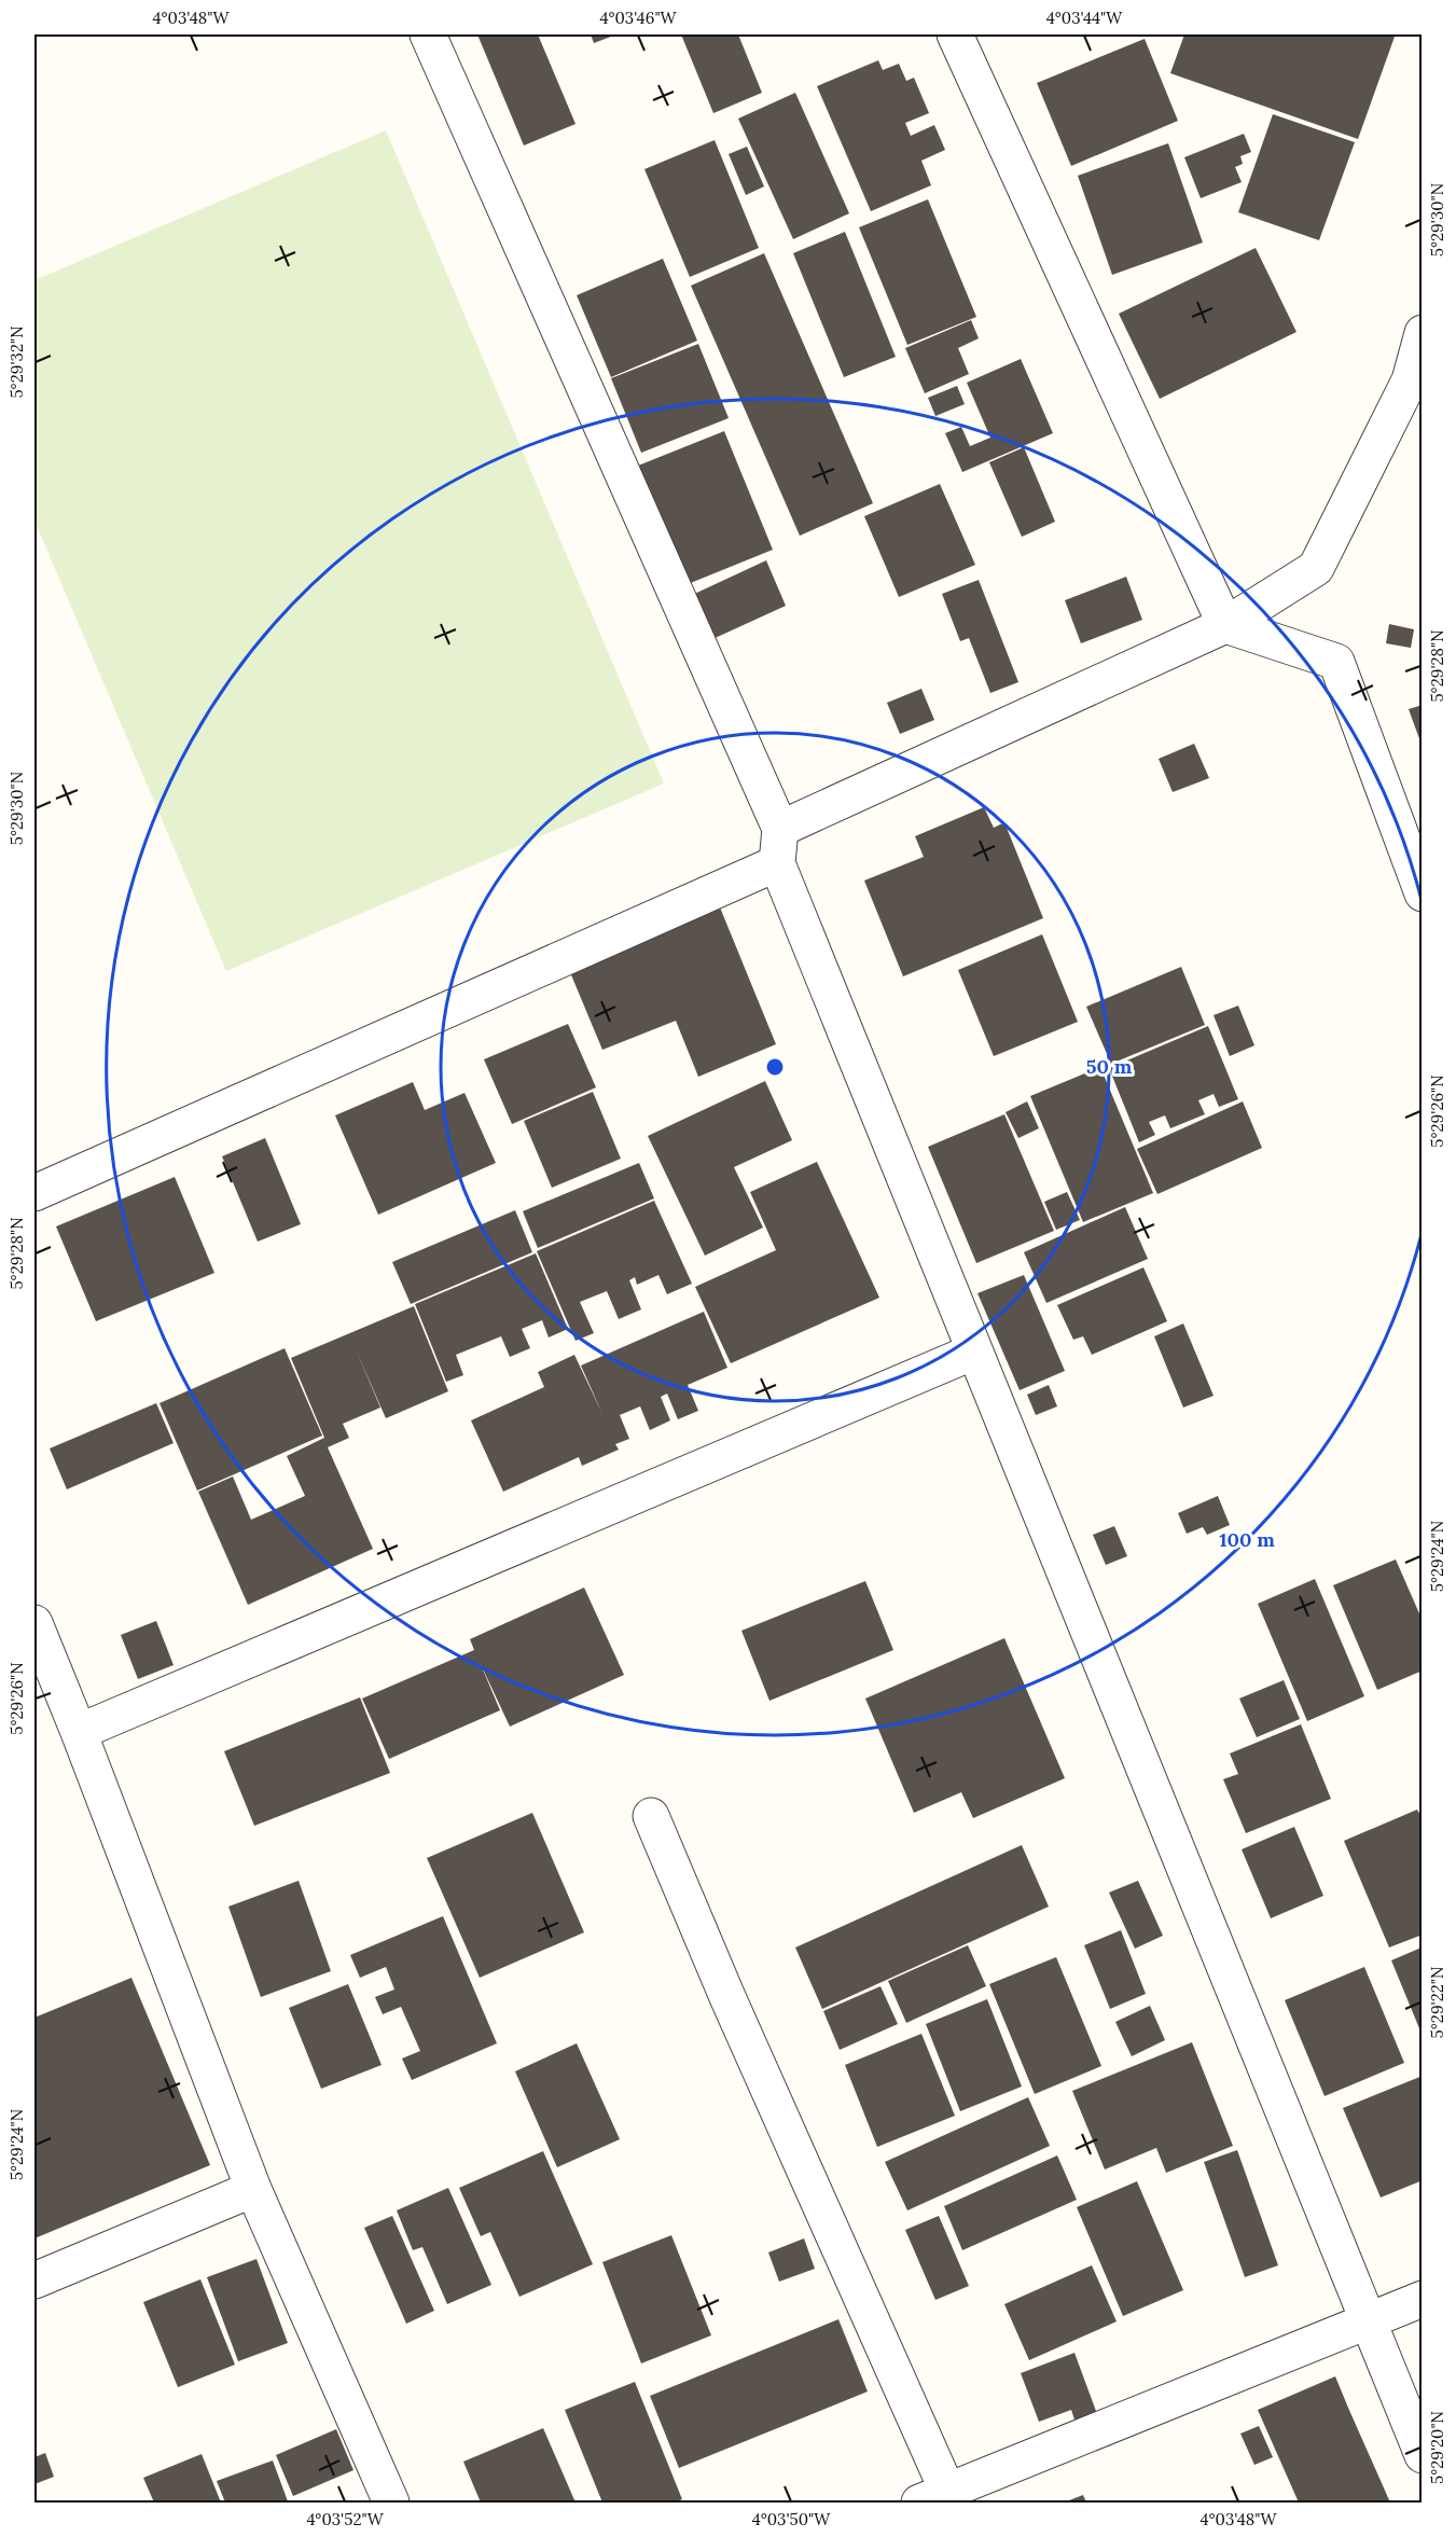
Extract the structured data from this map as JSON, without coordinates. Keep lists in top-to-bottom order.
{
  "coordinates": [
    "4°03'48\"W",
    "4°03'46\"W",
    "4°03'44\"W",
    "5°29'30\"N",
    "5°29'32\"N",
    "5°29'28\"N",
    "5°29'26\"N",
    "5°29'24\"N",
    "5°29'22\"N",
    "5°29'20\"N",
    "4°03'52\"W",
    "4°03'50\"W"
  ],
  "rings": ["50 m", "100 m"]
}
